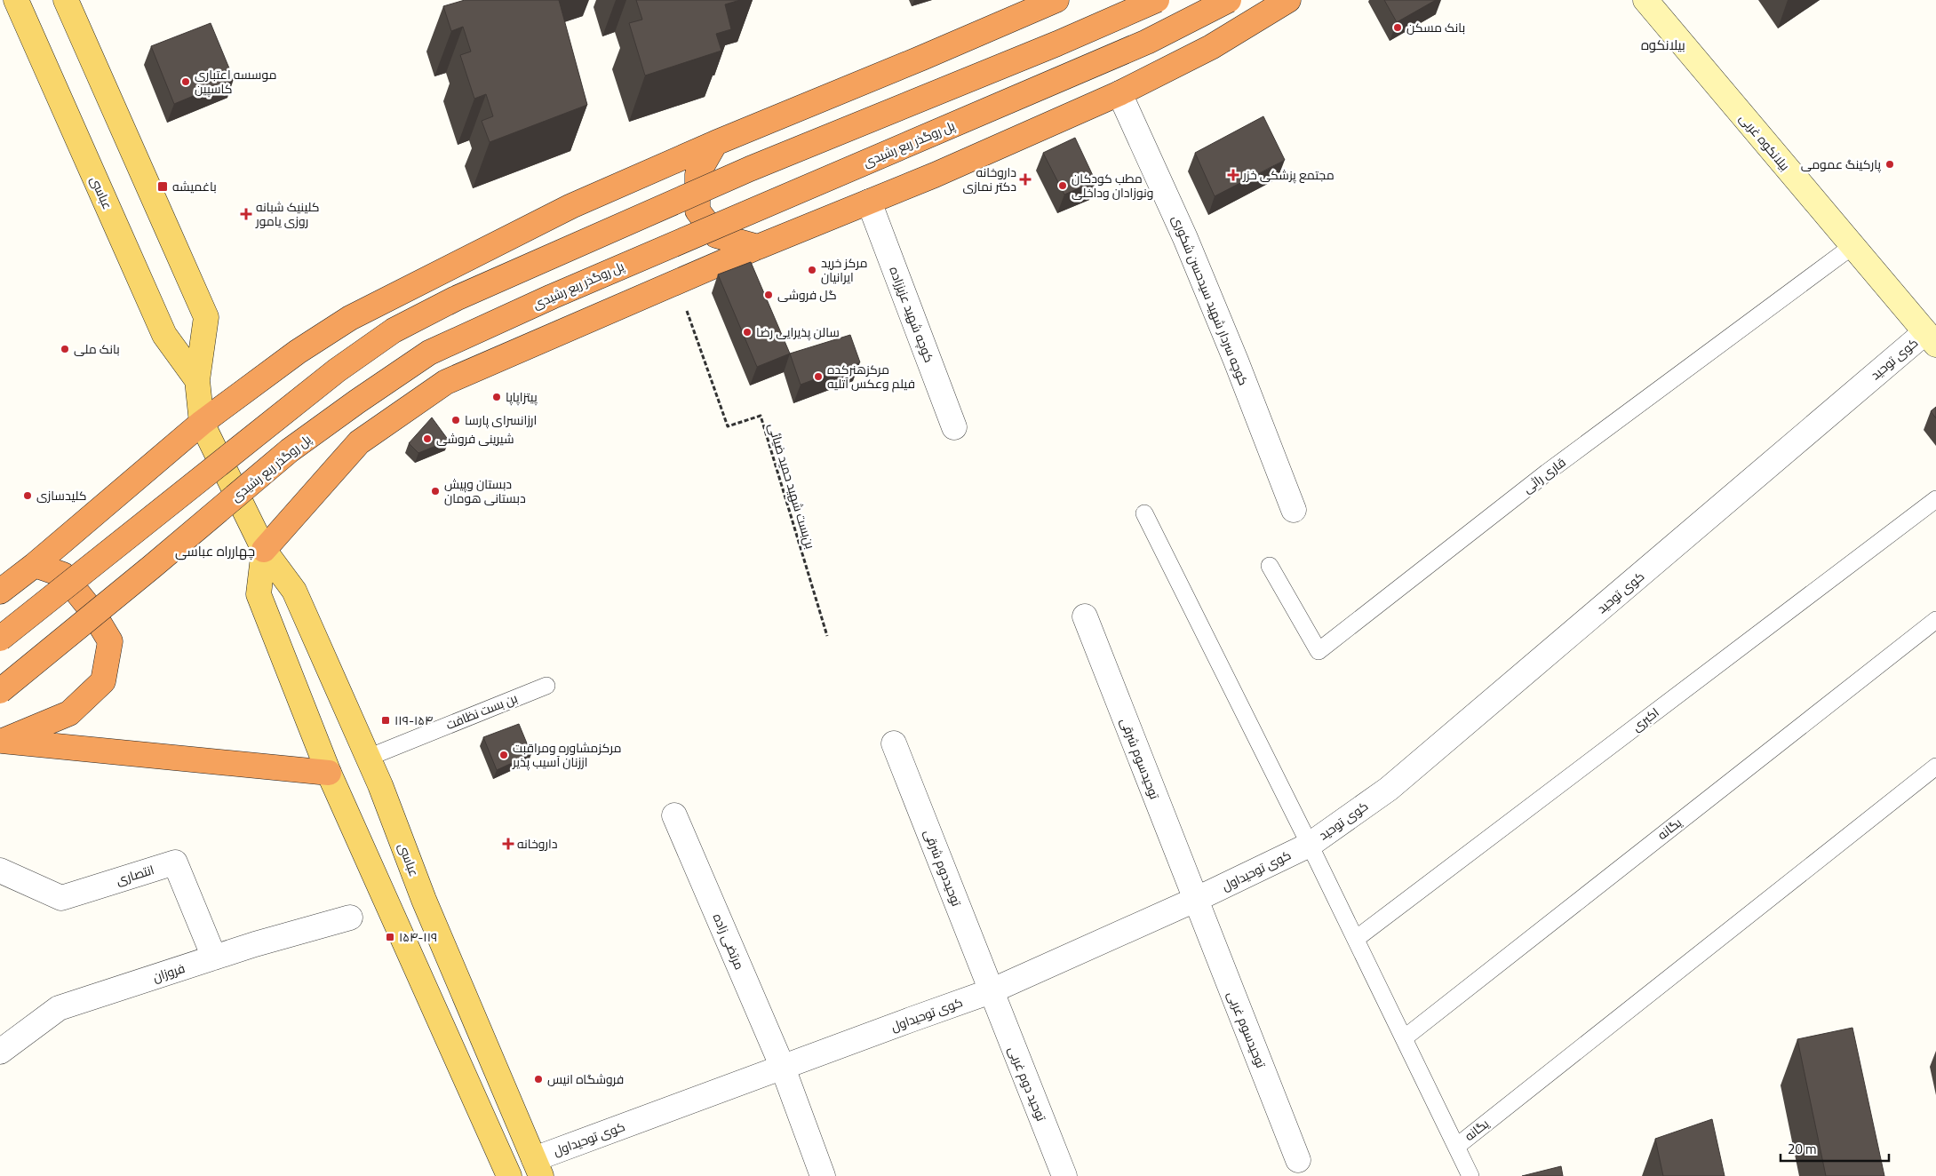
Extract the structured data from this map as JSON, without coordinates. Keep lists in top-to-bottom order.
{
  "streets": {
    "highway": ["پل روگذر ربع رشیدی"],
    "main road": ["عباسى"],
    "street": [
      "بیلانکوه غربی",
      "کوچه سردار شهید سیدحسن شکوری",
      "کوچه شهید عزیززاده",
      "کوی توحید",
      "توحیدسوم شرقی",
      "توحیددوم شرقی",
      "کوی توحیداول",
      "انتصاری",
      "مرتضی زاده",
      "فروزان",
      "توحیدسوم غربی",
      "توحید دوم غربی"
    ],
    "lane": [
      "قاری راثی",
      "بن بست نظافت",
      "اکبری",
      "یگانه"
    ],
    "path": ["بن‌بست شهید حمید ضیائی"]
  },
  "crossings": [
    ["بیلانکوه غربی", "کوی توحید"],
    ["بیلانکوه غربی", "قاری راثی"],
    ["عباسى", "بن بست نظافت"],
    ["عباسى", "کوی توحیداول"],
    ["کوی توحید", "کوی توحیداول"],
    ["توحیدسوم شرقی", "کوی توحیداول"],
    ["توحیدسوم شرقی", "توحیدسوم غربی"],
    ["توحیددوم شرقی", "کوی توحیداول"],
    ["توحیددوم شرقی", "توحید دوم غربی"],
    ["کوی توحیداول", "مرتضی زاده"],
    ["کوی توحیداول", "توحیدسوم غربی"],
    ["کوی توحیداول", "توحید دوم غربی"],
    ["انتصاری", "فروزان"]
  ],
  "districts": ["بیلانکوه", "چهارراه عباسی"],
  "places": {
    "other": [
      "بانک مسکن",
      "موسسه اعتباری کاسپین",
      "پارکینگ عمومی",
      "مطب کودکان ونوزادان وداخلی",
      "مرکز خرید ایرانیان",
      "گل فروشی",
      "سالن پذیرایی رضا",
      "بانک ملی",
      "مرکزهنرکده فیلم وعکس آتلیه",
      "پیتزاپاپا",
      "ارزانسرای پارسا",
      "شیرینی فروشی",
      "دبستان وپیش دبستانی هومان",
      "کلیدسازی",
      "مرکزمشاوره ومراقبت اززنان آسیب پذیر",
      "فروشگاه انیس"
    ],
    "health": [
      "مجتمع پزشکی خزر",
      "داروخانه دکتر نمازی",
      "کلینیک شبانه روزی یامور",
      "داروخانه"
    ],
    "transit": ["باغمیشه", "۱۱۹-۱۵۴", "۱۵۴-۱۱۹"]
  },
  "scale_bar": "20 m"
}
